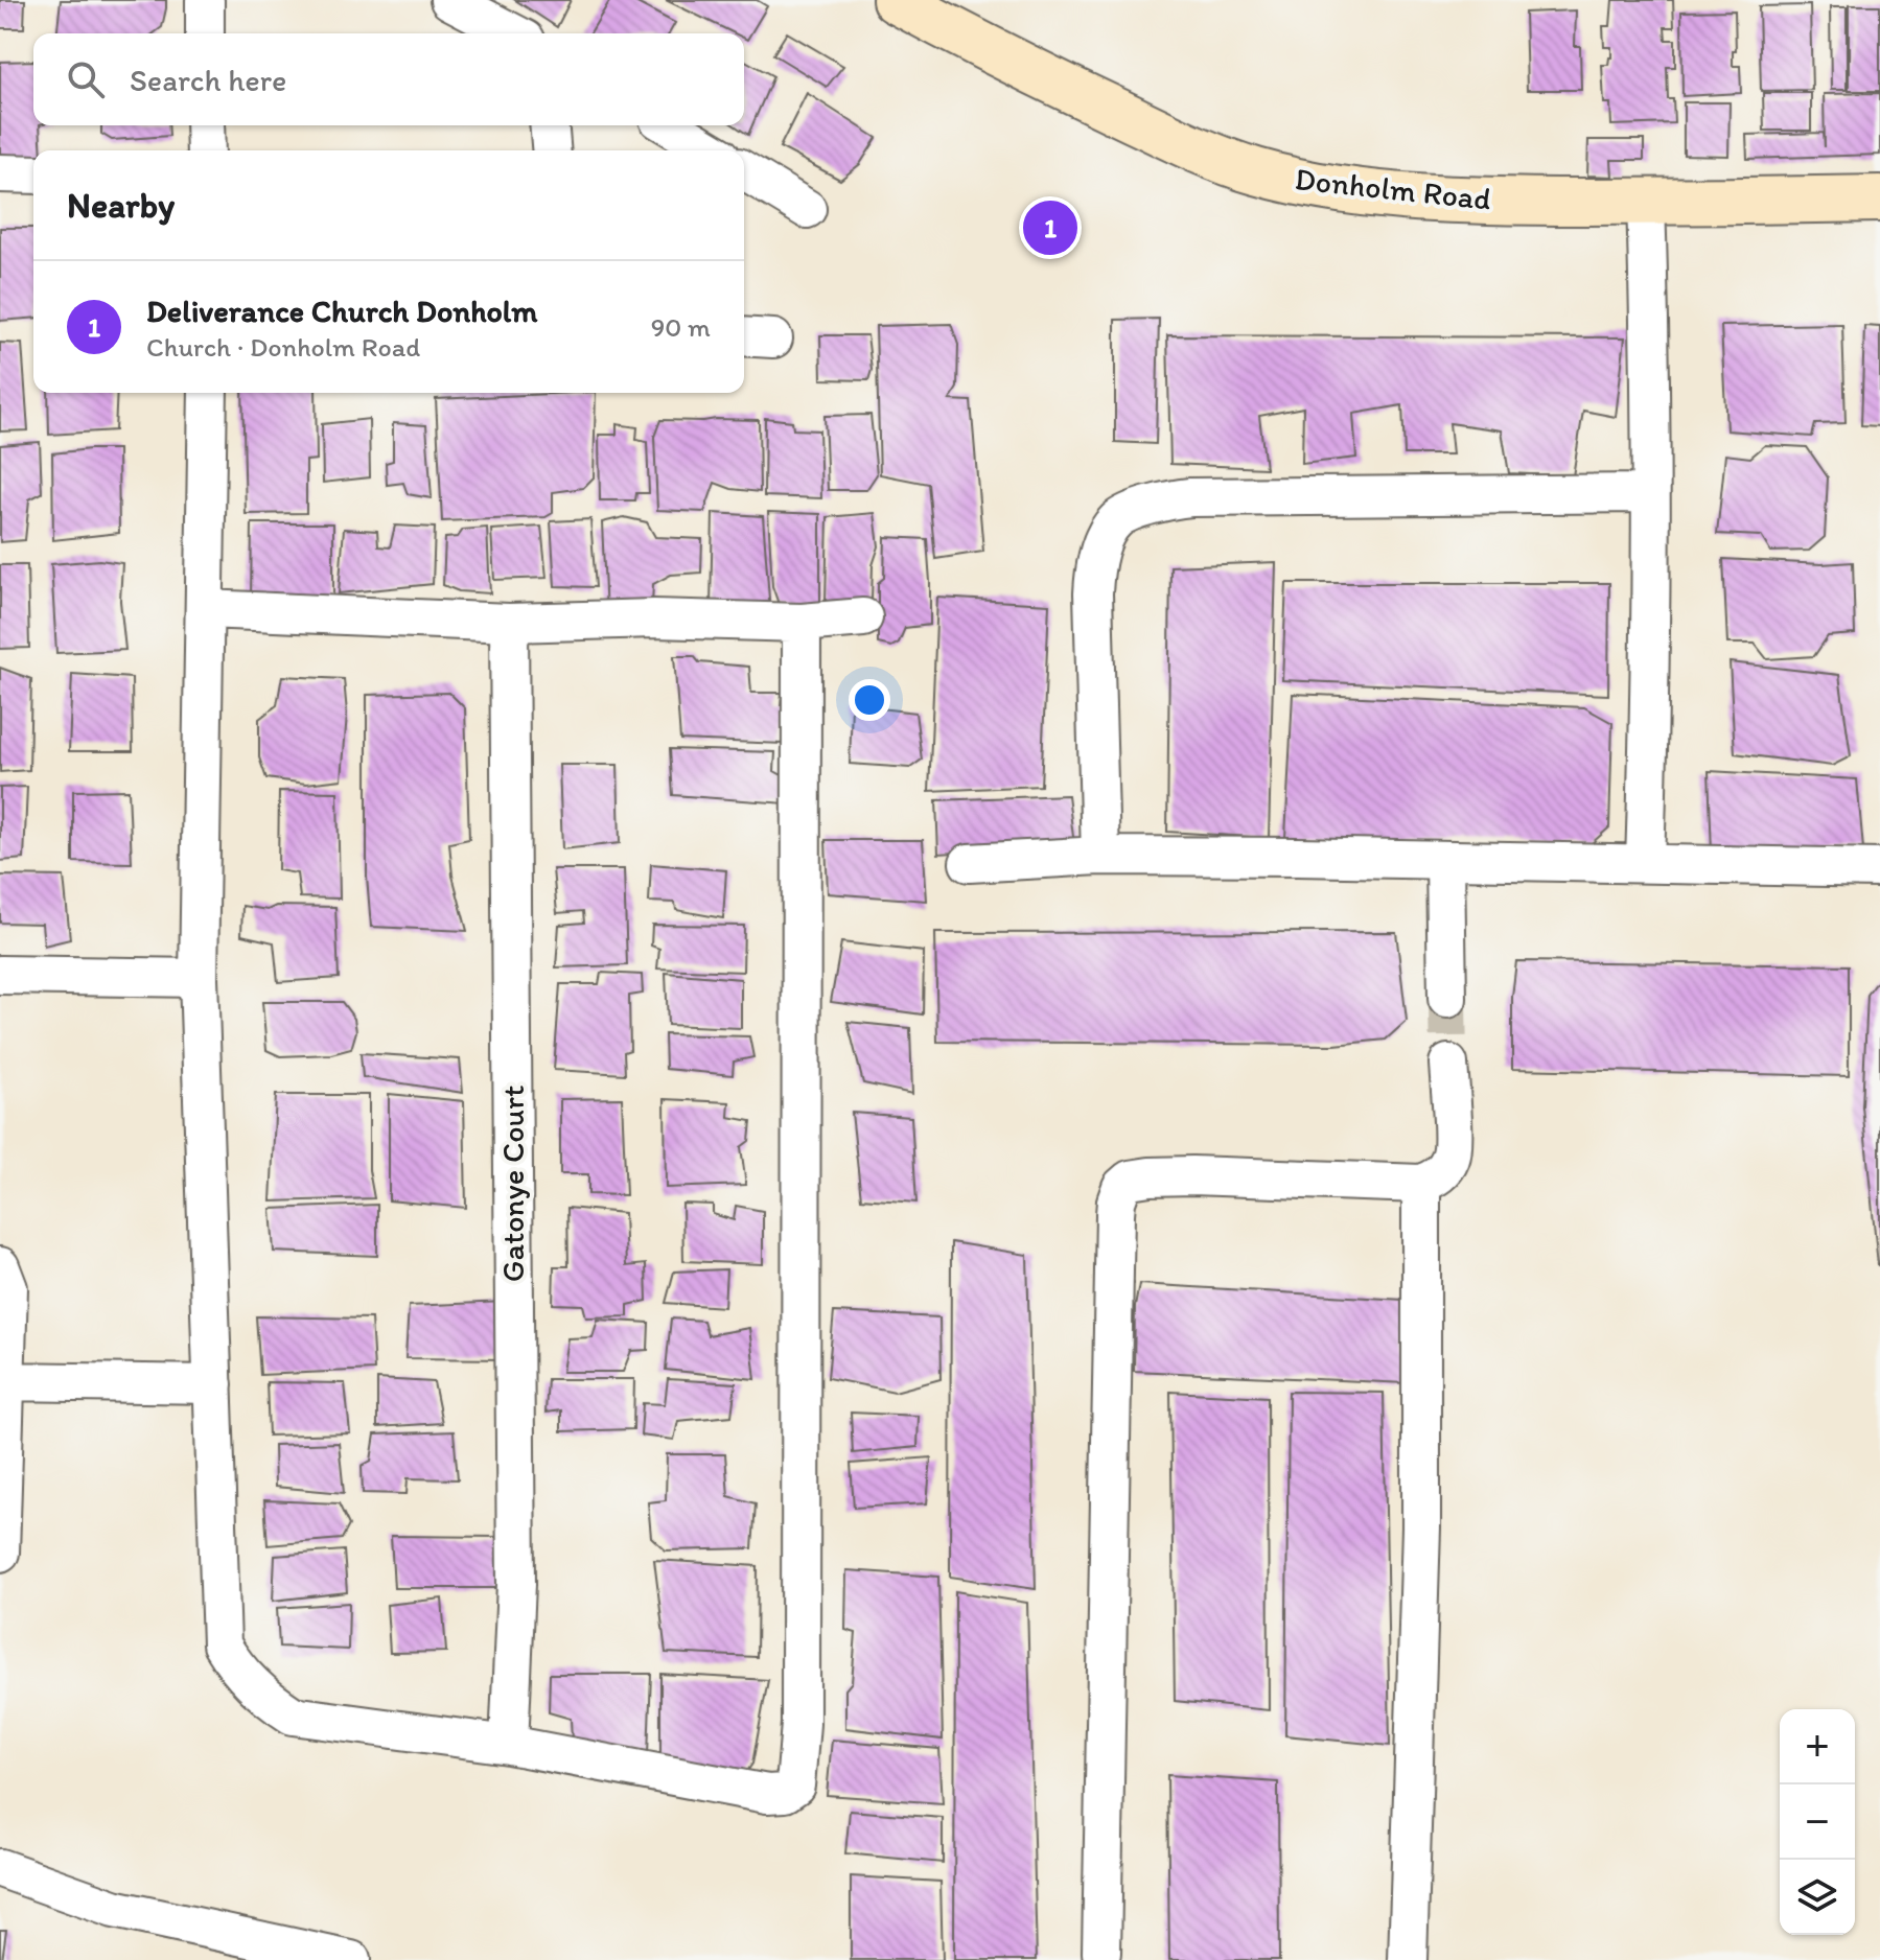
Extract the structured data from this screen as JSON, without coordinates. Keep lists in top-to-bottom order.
{
  "streets": {
    "main road": ["Donholm Road"],
    "street": ["Gatonye Court"]
  },
  "page": {
    "search": "Search here",
    "heading": "Nearby",
    "pins": "1",
    "list": [
      {
        "mark": "1",
        "name": "Deliverance Church Donholm",
        "note": "Church · Donholm Road",
        "value": "90 m"
      }
    ],
    "map_buttons": ["+", "−"]
  }
}
